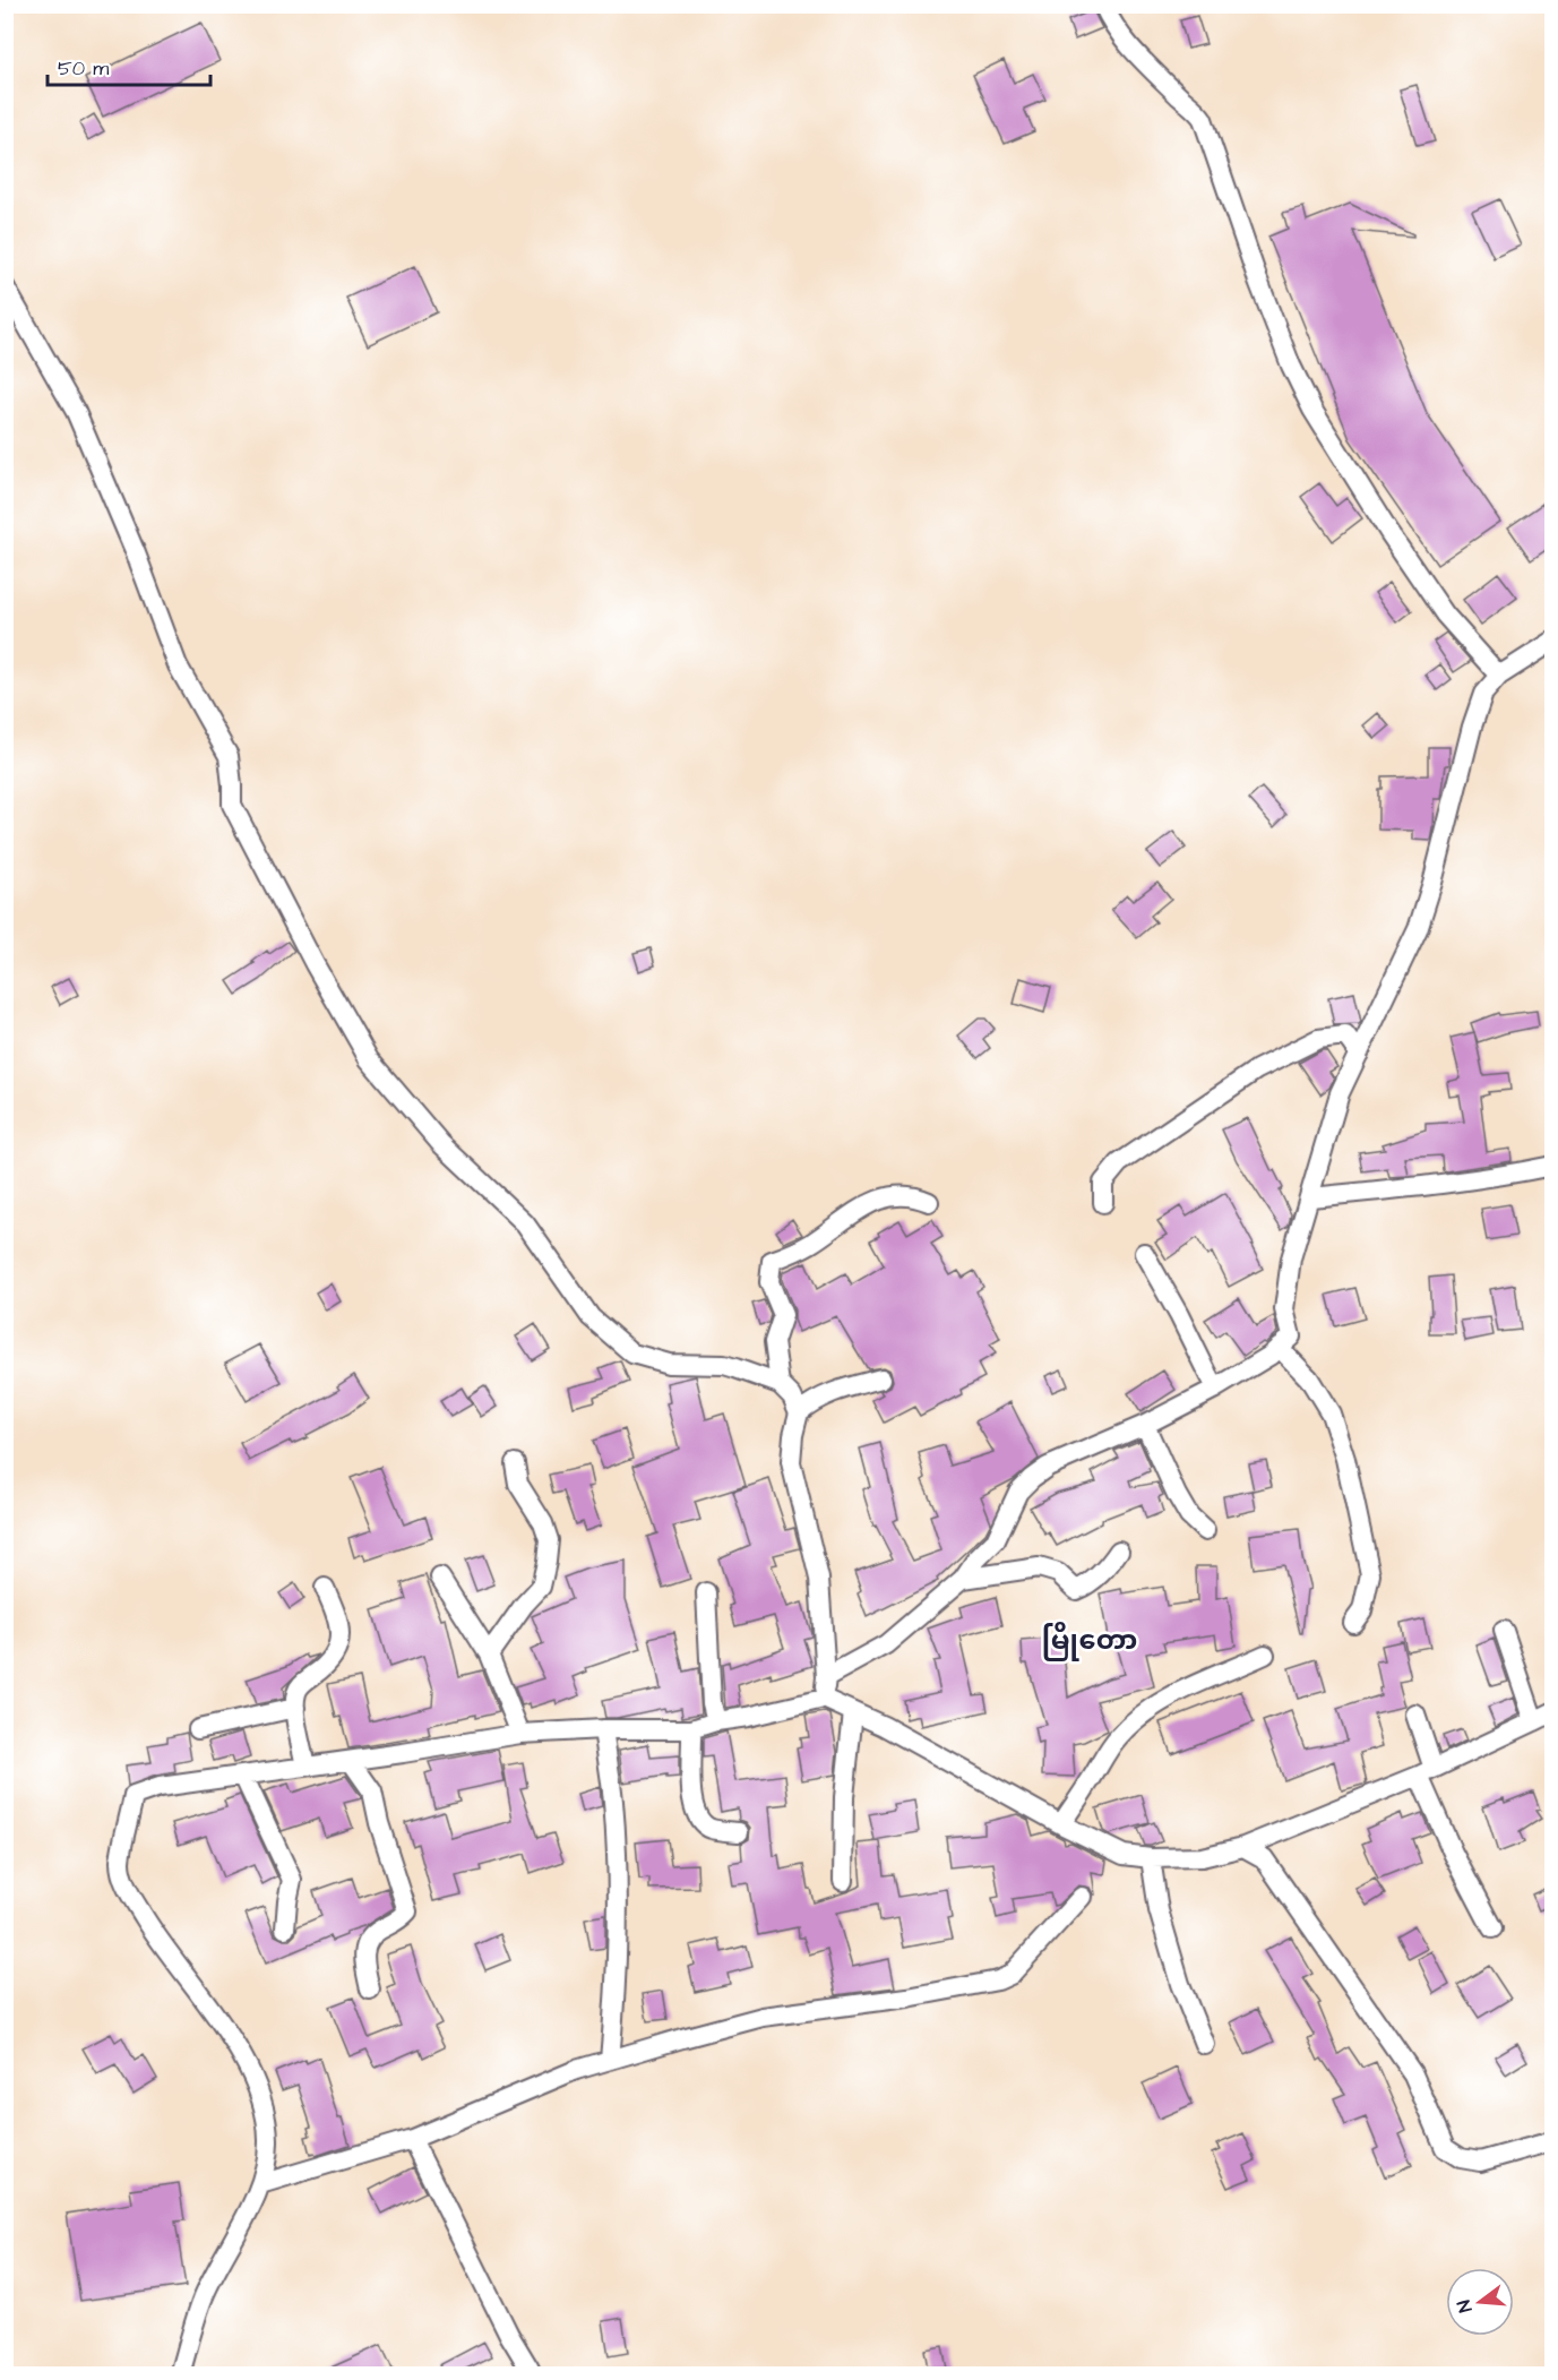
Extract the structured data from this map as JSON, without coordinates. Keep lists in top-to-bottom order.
{
  "districts": ["မြိုတော"],
  "scale_bar": "50 m",
  "north": "left"
}
